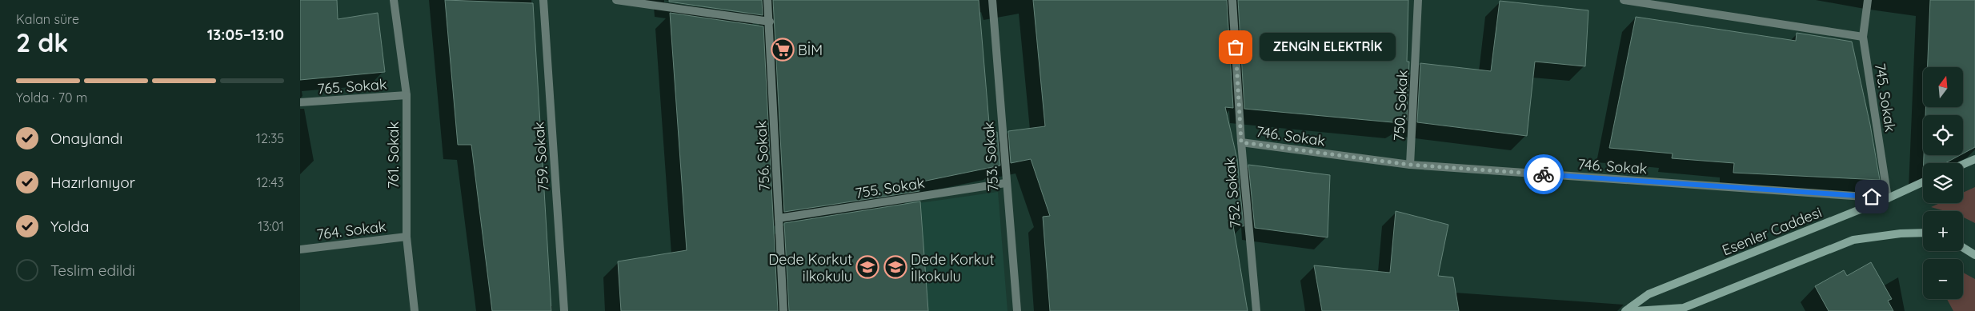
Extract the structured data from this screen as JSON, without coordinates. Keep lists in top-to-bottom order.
{
  "streets": {
    "street": [
      "765. Sokak",
      "745. Sokak",
      "750. Sokak",
      "746. Sokak",
      "761. Sokak",
      "756. Sokak",
      "759. Sokak",
      "753. Sokak",
      "755. Sokak",
      "752. Sokak",
      "764. Sokak",
      "Esenler Caddesi"
    ]
  },
  "crossings": [
    ["765. Sokak", "761. Sokak"],
    ["745. Sokak", "746. Sokak"],
    ["745. Sokak", "Esenler Caddesi"],
    ["750. Sokak", "746. Sokak"],
    ["746. Sokak", "752. Sokak"],
    ["746. Sokak", "Esenler Caddesi"],
    ["761. Sokak", "764. Sokak"],
    ["756. Sokak", "755. Sokak"],
    ["753. Sokak", "755. Sokak"]
  ],
  "places": {
    "other": ["ZENGİN ELEKTRİK"],
    "supermarket": ["BİM"],
    "school or university": ["Dede Korkut ilkokulu", "Dede Korkut İlkokulu"]
  },
  "north": "top",
  "page": {
    "heading": ["2 dk", "Kalan süre", "13:05–13:10"],
    "bubble": "ZENGİN ELEKTRİK",
    "map_buttons": ["+", "−"],
    "bar": "Yolda · 70 m",
    "list": [
      ["Onaylandı", "12:35"],
      ["Hazırlanıyor", "12:43"],
      ["Yolda", "13:01"],
      "Teslim edildi"
    ]
  }
}
